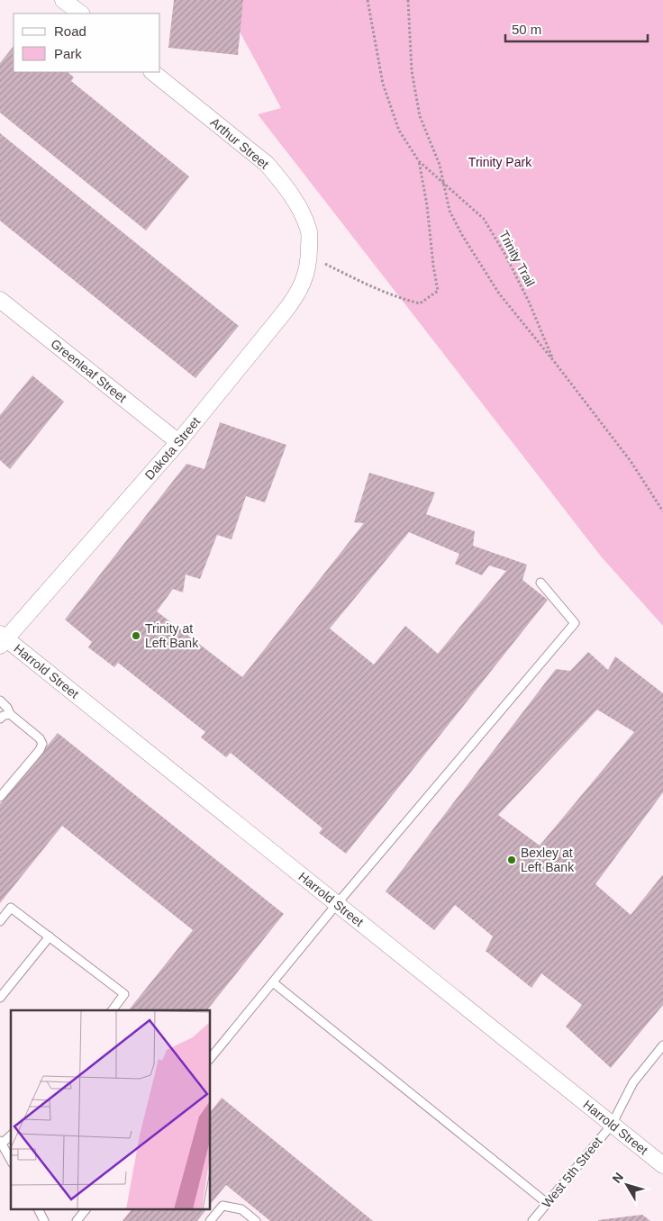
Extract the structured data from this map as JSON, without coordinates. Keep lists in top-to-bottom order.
{
  "streets": {
    "street": [
      "Arthur Street",
      "Greenleaf Street",
      "Dakota Street",
      "Harrold Street"
    ],
    "lane": ["West 5th Street"],
    "path": ["Trinity Trail"]
  },
  "crossings": [
    ["Arthur Street", "Dakota Street"],
    ["Greenleaf Street", "Dakota Street"],
    ["Dakota Street", "Harrold Street"],
    ["Harrold Street", "West 5th Street"]
  ],
  "parks": ["Trinity Park"],
  "places": ["Trinity at Left Bank", "Bexley at Left Bank"],
  "legend": ["Road", "Park"],
  "scale_bar": "50 m",
  "north": "top left"
}
